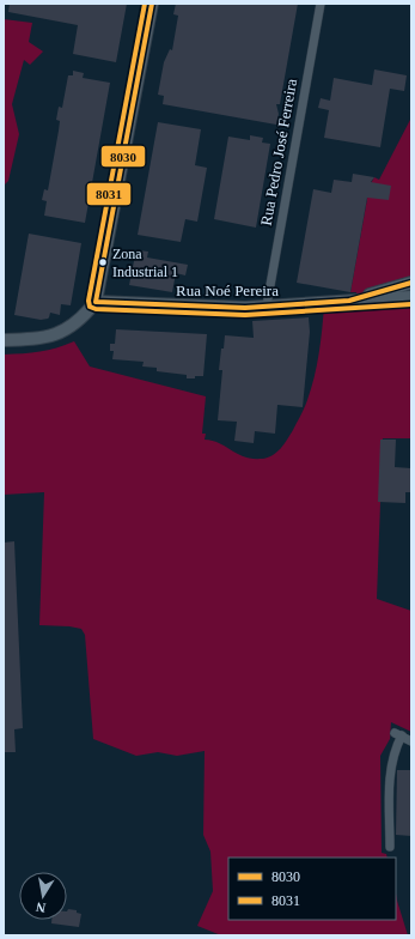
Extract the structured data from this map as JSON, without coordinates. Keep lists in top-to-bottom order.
{
  "streets": {
    "street": ["Rua Pedro José Ferreira", "Rua Noé Pereira"]
  },
  "crossings": [
    ["Rua Pedro José Ferreira", "Rua Noé Pereira"]
  ],
  "places": ["Zona Industrial 1"],
  "lines": ["transit line 8030", "transit line 8031"],
  "legend": ["8030", "8031"],
  "north": "bottom"
}
